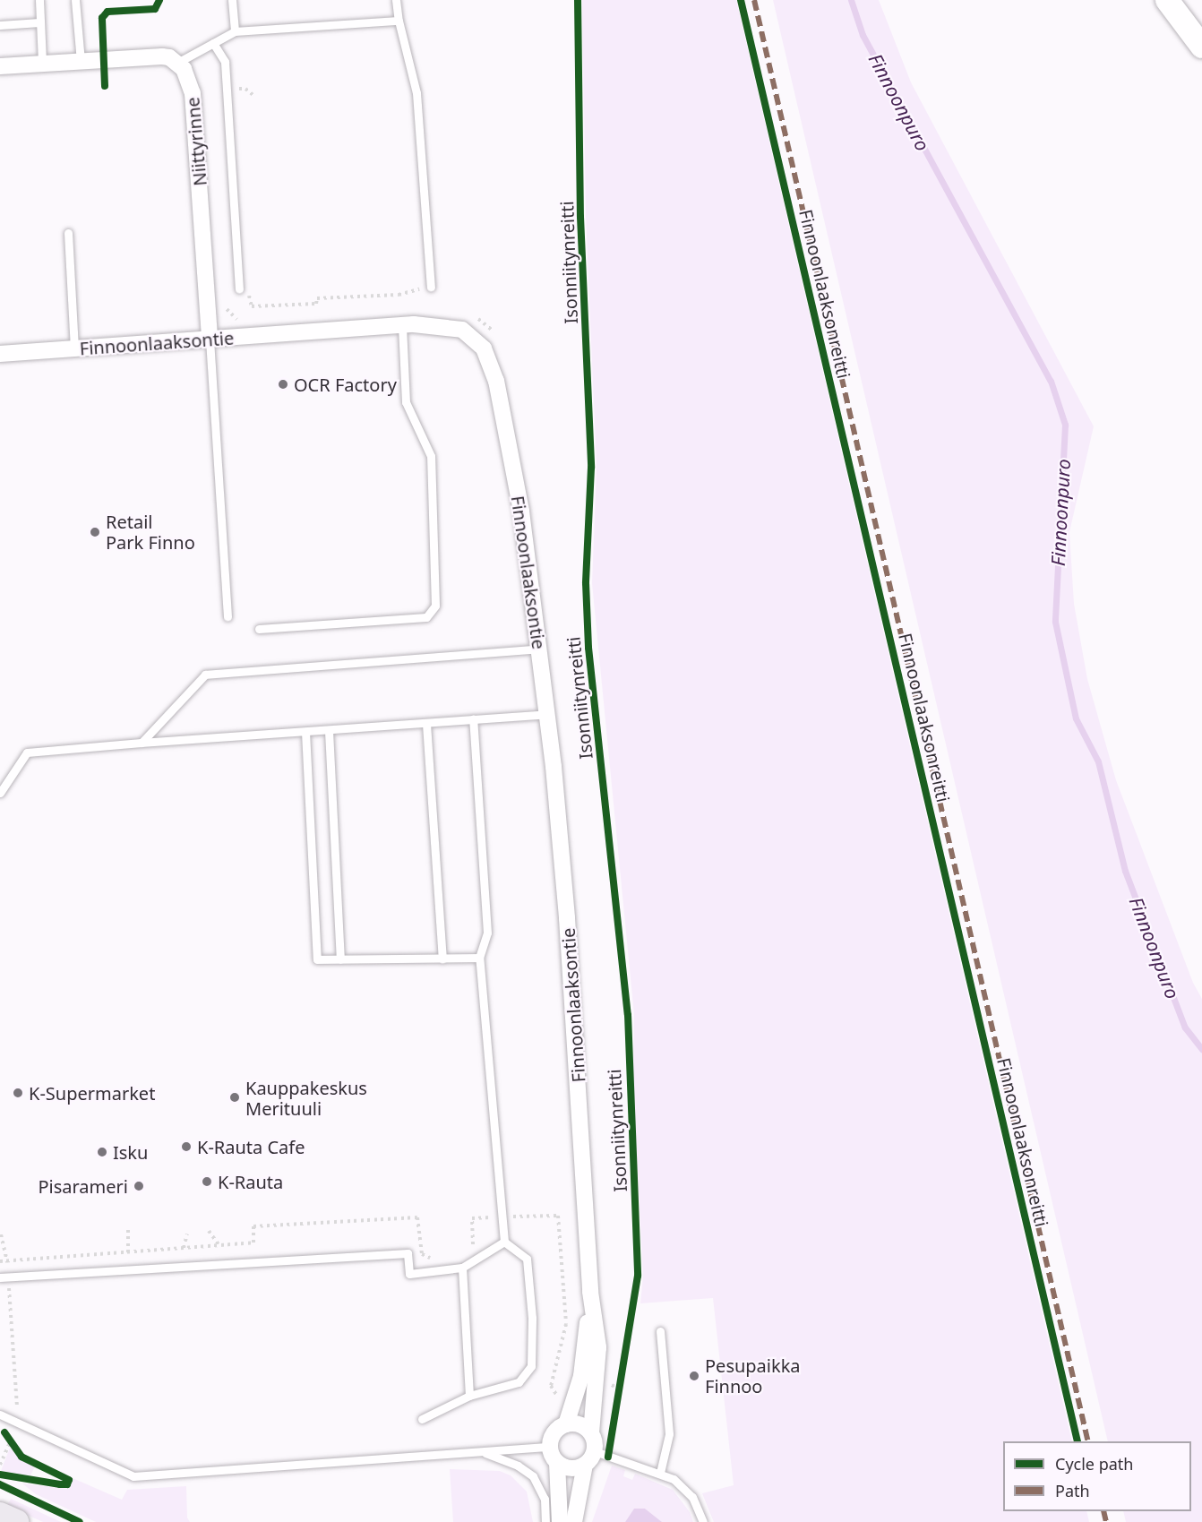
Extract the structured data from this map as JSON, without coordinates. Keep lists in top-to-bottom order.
{
  "streets": {
    "street": ["Niittyrinne", "Finnoonlaaksontie"],
    "cycle path": ["Isonniitynreitti", "Finnoonlaaksonreitti"]
  },
  "crossings": [
    ["Niittyrinne", "Finnoonlaaksontie"]
  ],
  "water": ["Finnoonpuro"],
  "places": [
    "OCR Factory",
    "Retail Park Finno",
    "K-Supermarket",
    "Kauppakeskus Merituuli",
    "K-Rauta Cafe",
    "Isku",
    "K-Rauta",
    "Pisarameri",
    "Pesupaikka Finnoo"
  ],
  "legend": ["Cycle path", "Path"]
}
